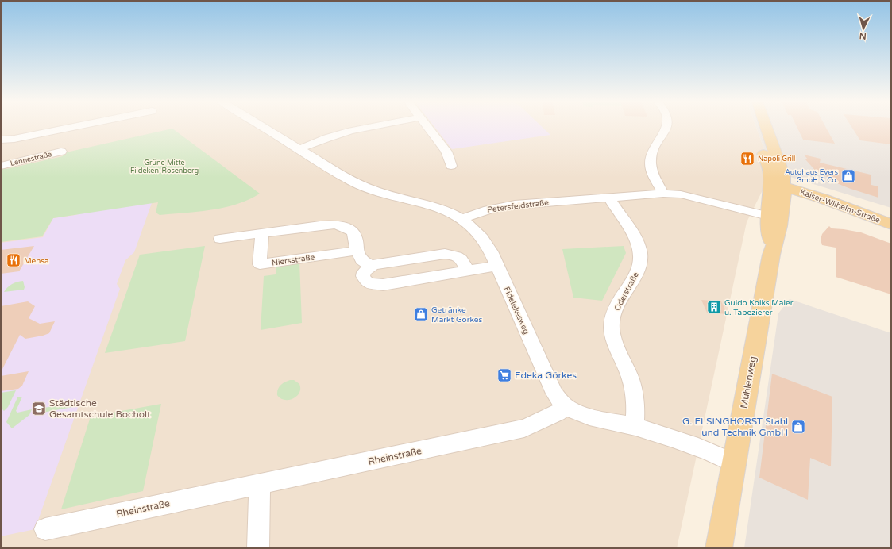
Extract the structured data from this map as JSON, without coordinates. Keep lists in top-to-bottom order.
{
  "streets": {
    "main road": ["Kaiser-Wilhelm-Straße", "Mühlenweg"],
    "street": [
      "Lennestraße",
      "Petersfeldstraße",
      "Niersstraße",
      "Oderstraße",
      "Fidelekesweg",
      "Rheinstraße"
    ]
  },
  "crossings": [
    ["Petersfeldstraße", "Oderstraße"],
    ["Petersfeldstraße", "Fidelekesweg"],
    ["Petersfeldstraße", "Mühlenweg"],
    ["Kaiser-Wilhelm-Straße", "Mühlenweg"],
    ["Fidelekesweg", "Rheinstraße"]
  ],
  "parks": ["Grüne Mitte Fildeken-Rosenberg"],
  "places": {
    "restaurant": ["Napoli Grill", "Mensa"],
    "shop": ["Autohaus Evers GmbH & Co.", "Getränke Markt Görkes", "G. ELSINGHORST Stahl und Technik GmbH"],
    "building": ["Guido Kolks Maler u. Tapezierer"],
    "supermarket": ["Edeka Görkes"],
    "school or university": ["Städtische Gesamtschule Bocholt"]
  },
  "north": "bottom"
}
